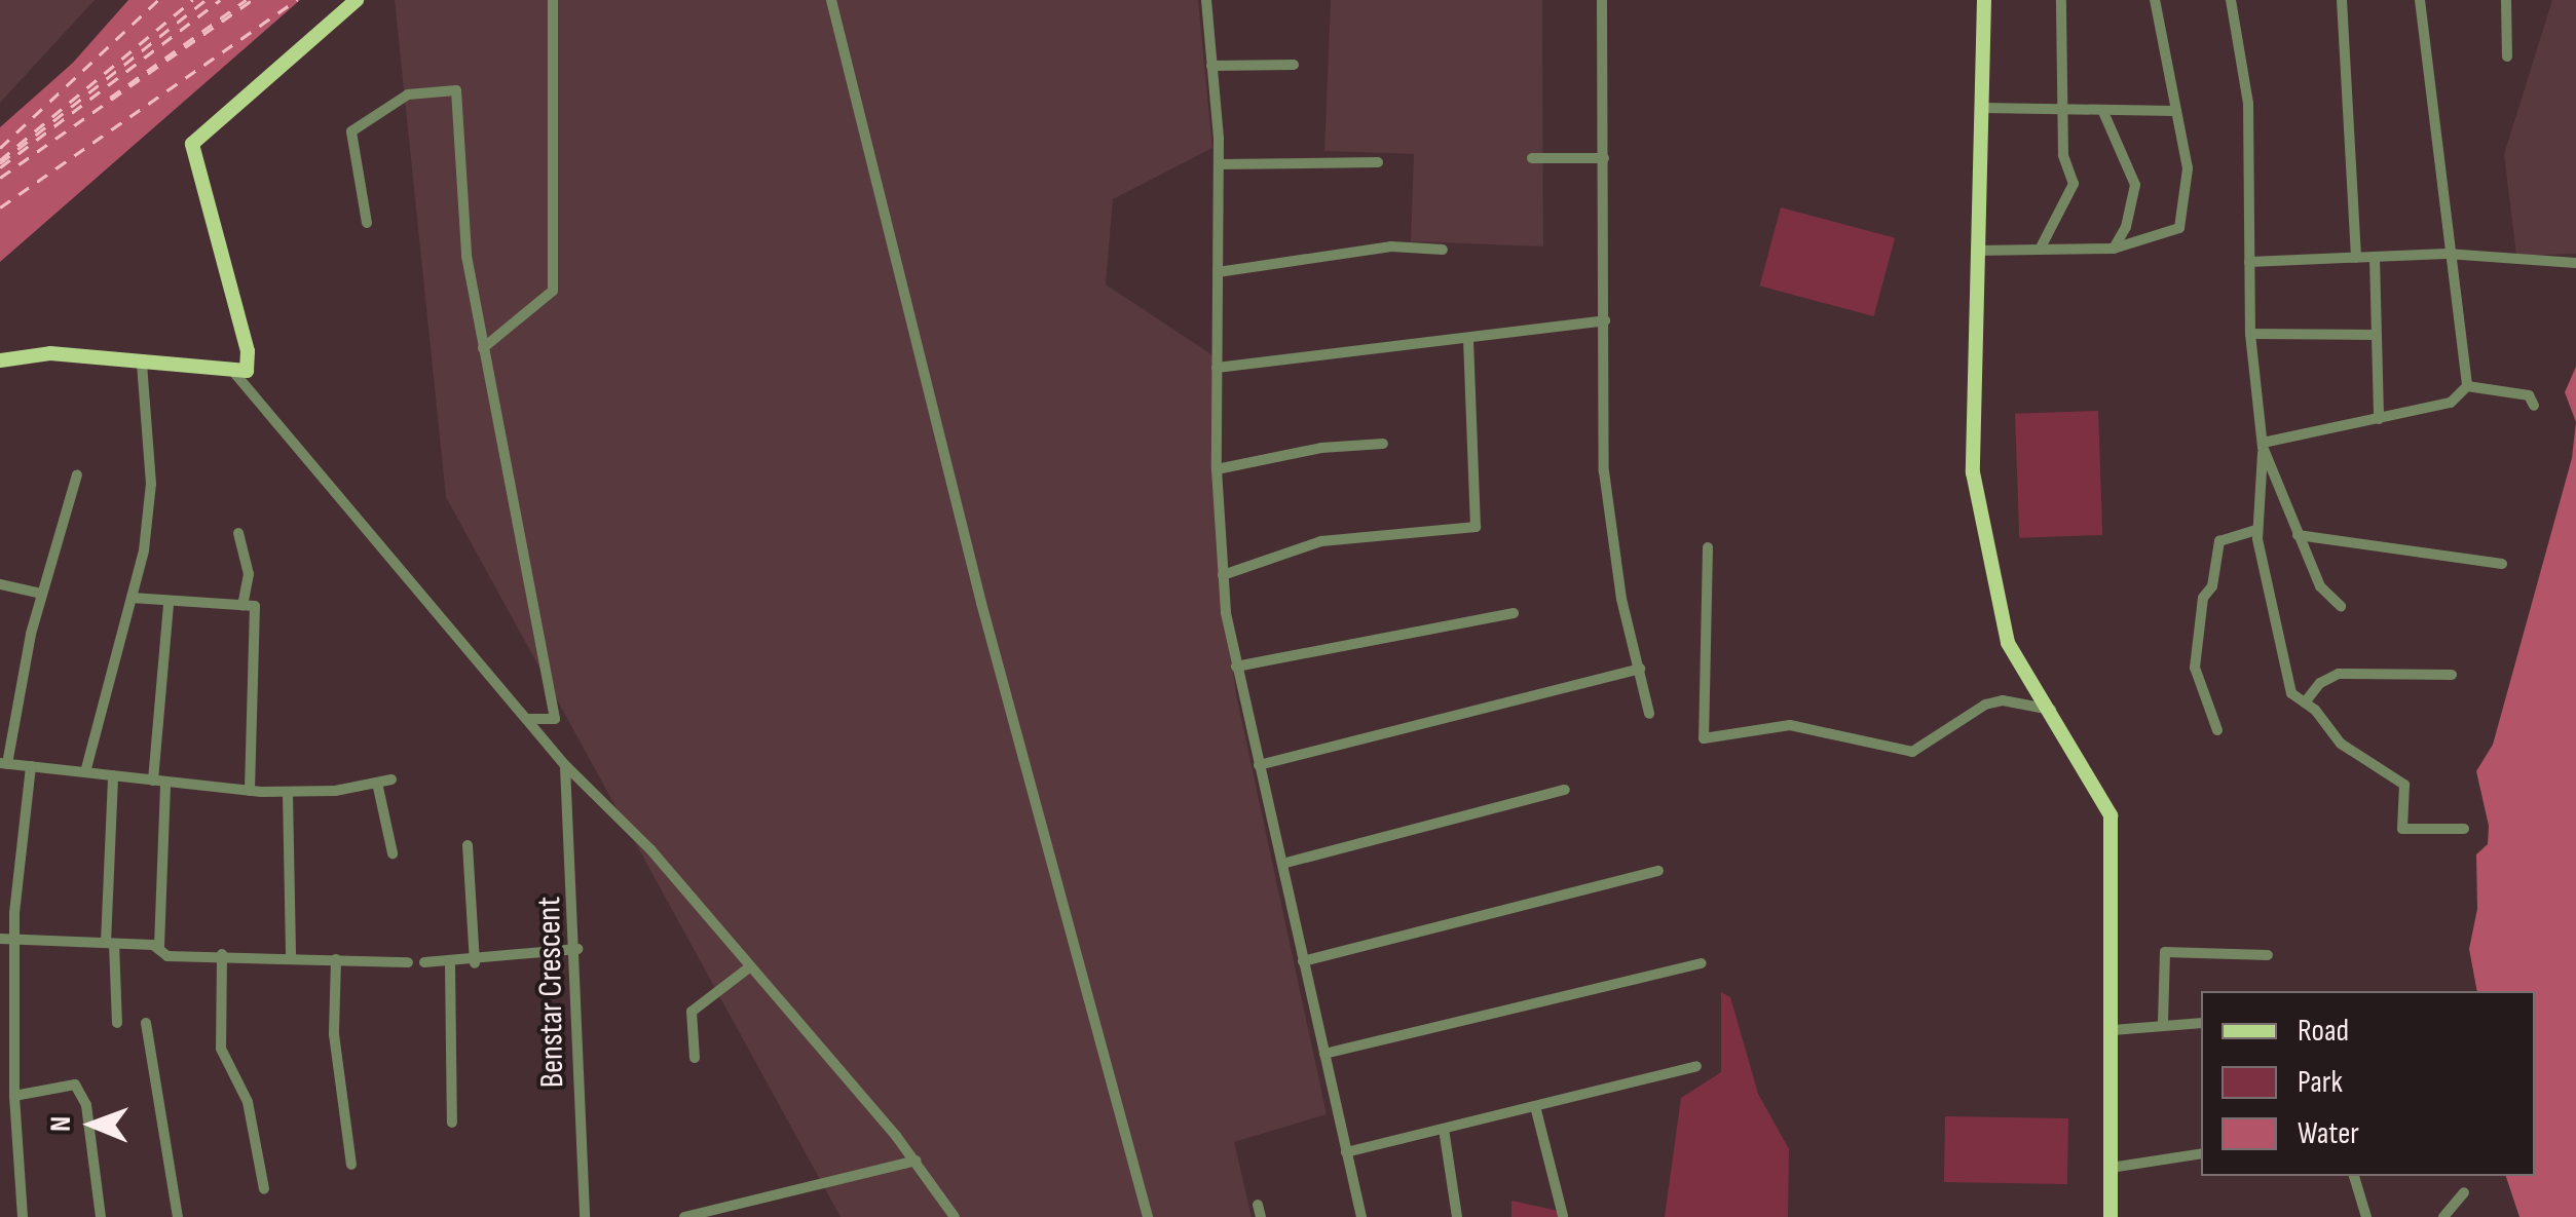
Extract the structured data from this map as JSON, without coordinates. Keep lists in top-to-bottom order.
{
  "streets": {
    "street": ["Benstar Crescent"]
  },
  "legend": ["Road", "Park", "Water"],
  "north": "left"
}
